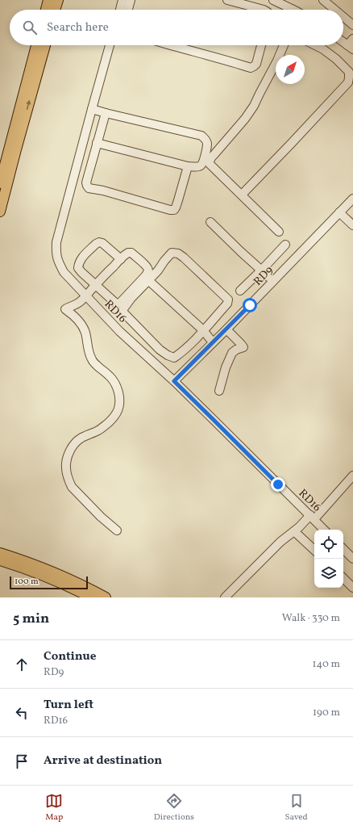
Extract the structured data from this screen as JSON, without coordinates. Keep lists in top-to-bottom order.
{
  "streets": {
    "street": ["RD9", "RD16"]
  },
  "crossings": [
    ["RD9", "RD16"]
  ],
  "scale_bar": "100 m",
  "north": "top right",
  "page": {
    "search": "Search here",
    "scale": "100 m",
    "heading": ["5 min", "Walk · 330 m"],
    "list": [
      ["Continue", "RD9", "140 m"],
      ["Turn left", "RD16", "190 m"],
      "Arrive at destination"
    ],
    "nav": ["Map", "Directions", "Saved"]
  }
}
